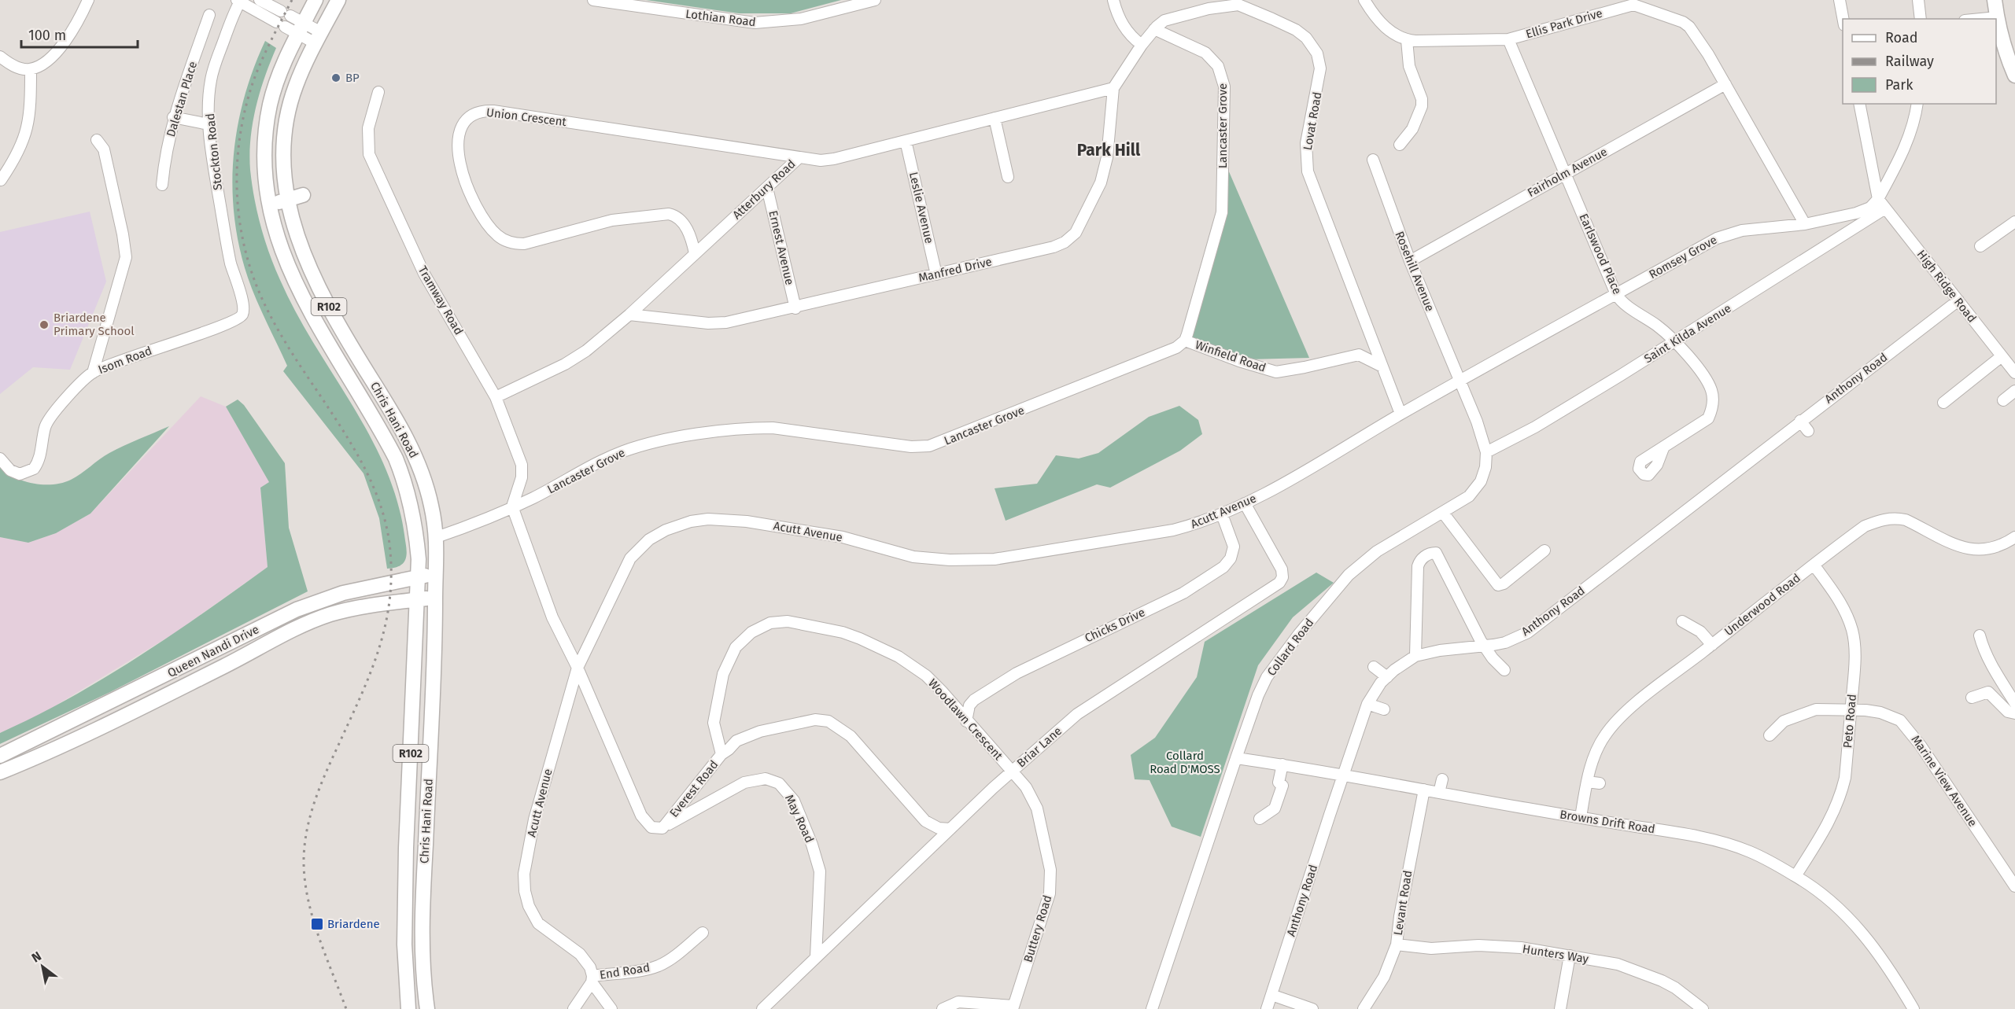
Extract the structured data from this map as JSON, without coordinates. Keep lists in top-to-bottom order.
{
  "streets": {
    "main road": ["R102", "Chris Hani Road", "Queen Nandi Drive"],
    "street": [
      "Lothian Road",
      "Ellis Park Drive",
      "Dalestan Place",
      "Union Crescent",
      "Lovat Road",
      "Lancaster Grove",
      "Stockton Road",
      "Fairholm Avenue",
      "Atterbury Road",
      "Leslie Avenue",
      "Ernest Avenue",
      "Earlswood Place",
      "Romsey Grove",
      "Manfred Drive",
      "Rosehill Avenue",
      "High Ridge Road",
      "Tramway Road",
      "Saint Kilda Avenue",
      "Winfield Road",
      "Isom Road",
      "Anthony Road",
      "Acutt Avenue",
      "Underwood Road",
      "Chicks Drive",
      "Collard Road",
      "Woodlawn Crescent",
      "Peto Road",
      "Briar Lane",
      "Marine View Avenue",
      "Everest Road",
      "May Road",
      "Browns Drift Road",
      "Levant Road",
      "Buttery Road",
      "Hunters Way",
      "End Road"
    ]
  },
  "crossings": [
    ["Ellis Park Drive", "Fairholm Avenue"],
    ["Ellis Park Drive", "Earlswood Place"],
    ["Ellis Park Drive", "Romsey Grove"],
    ["Union Crescent", "Atterbury Road"],
    ["Lovat Road", "Lancaster Grove"],
    ["Lovat Road", "Manfred Drive"],
    ["Lovat Road", "Winfield Road"],
    ["Lovat Road", "Acutt Avenue"],
    ["Lancaster Grove", "Manfred Drive"],
    ["Lancaster Grove", "Tramway Road"],
    ["Lancaster Grove", "Winfield Road"],
    ["Lancaster Grove", "Chris Hani Road"],
    ["Lancaster Grove", "Everest Road"],
    ["Stockton Road", "Isom Road"],
    ["Fairholm Avenue", "Earlswood Place"],
    ["Fairholm Avenue", "Rosehill Avenue"],
    ["Atterbury Road", "Leslie Avenue"],
    ["Atterbury Road", "Ernest Avenue"],
    ["Atterbury Road", "Manfred Drive"],
    ["Atterbury Road", "Tramway Road"],
    ["Leslie Avenue", "Manfred Drive"],
    ["Ernest Avenue", "Manfred Drive"],
    ["Earlswood Place", "Romsey Grove"],
    ["Earlswood Place", "Saint Kilda Avenue"],
    ["Romsey Grove", "Rosehill Avenue"],
    ["Romsey Grove", "High Ridge Road"],
    ["Romsey Grove", "Acutt Avenue"],
    ["Romsey Grove", "Collard Road"],
    ["Rosehill Avenue", "Acutt Avenue"],
    ["Rosehill Avenue", "Collard Road"],
    ["High Ridge Road", "Saint Kilda Avenue"],
    ["High Ridge Road", "Anthony Road"],
    ["Tramway Road", "Everest Road"],
    ["Saint Kilda Avenue", "Collard Road"],
    ["Anthony Road", "Browns Drift Road"],
    ["Chris Hani Road", "Queen Nandi Drive"],
    ["Acutt Avenue", "Chicks Drive"],
    ["Acutt Avenue", "Collard Road"],
    ["Acutt Avenue", "Briar Lane"],
    ["Acutt Avenue", "Everest Road"],
    ["Acutt Avenue", "End Road"],
    ["Underwood Road", "Peto Road"],
    ["Underwood Road", "Browns Drift Road"],
    ["Chicks Drive", "Woodlawn Crescent"],
    ["Collard Road", "Browns Drift Road"],
    ["Woodlawn Crescent", "Briar Lane"],
    ["Woodlawn Crescent", "Everest Road"],
    ["Woodlawn Crescent", "Buttery Road"],
    ["Peto Road", "Marine View Avenue"],
    ["Peto Road", "Browns Drift Road"],
    ["Briar Lane", "Everest Road"],
    ["Briar Lane", "May Road"],
    ["Briar Lane", "Buttery Road"],
    ["Everest Road", "May Road"],
    ["Browns Drift Road", "Levant Road"],
    ["Levant Road", "Hunters Way"]
  ],
  "districts": ["Park Hill"],
  "parks": ["Collard Road D'MOSS"],
  "places": {
    "other": ["BP", "Briardene Primary School"],
    "transit": ["Briardene"]
  },
  "legend": ["Road", "Railway", "Park"],
  "scale_bar": "100 m",
  "north": "top left"
}
